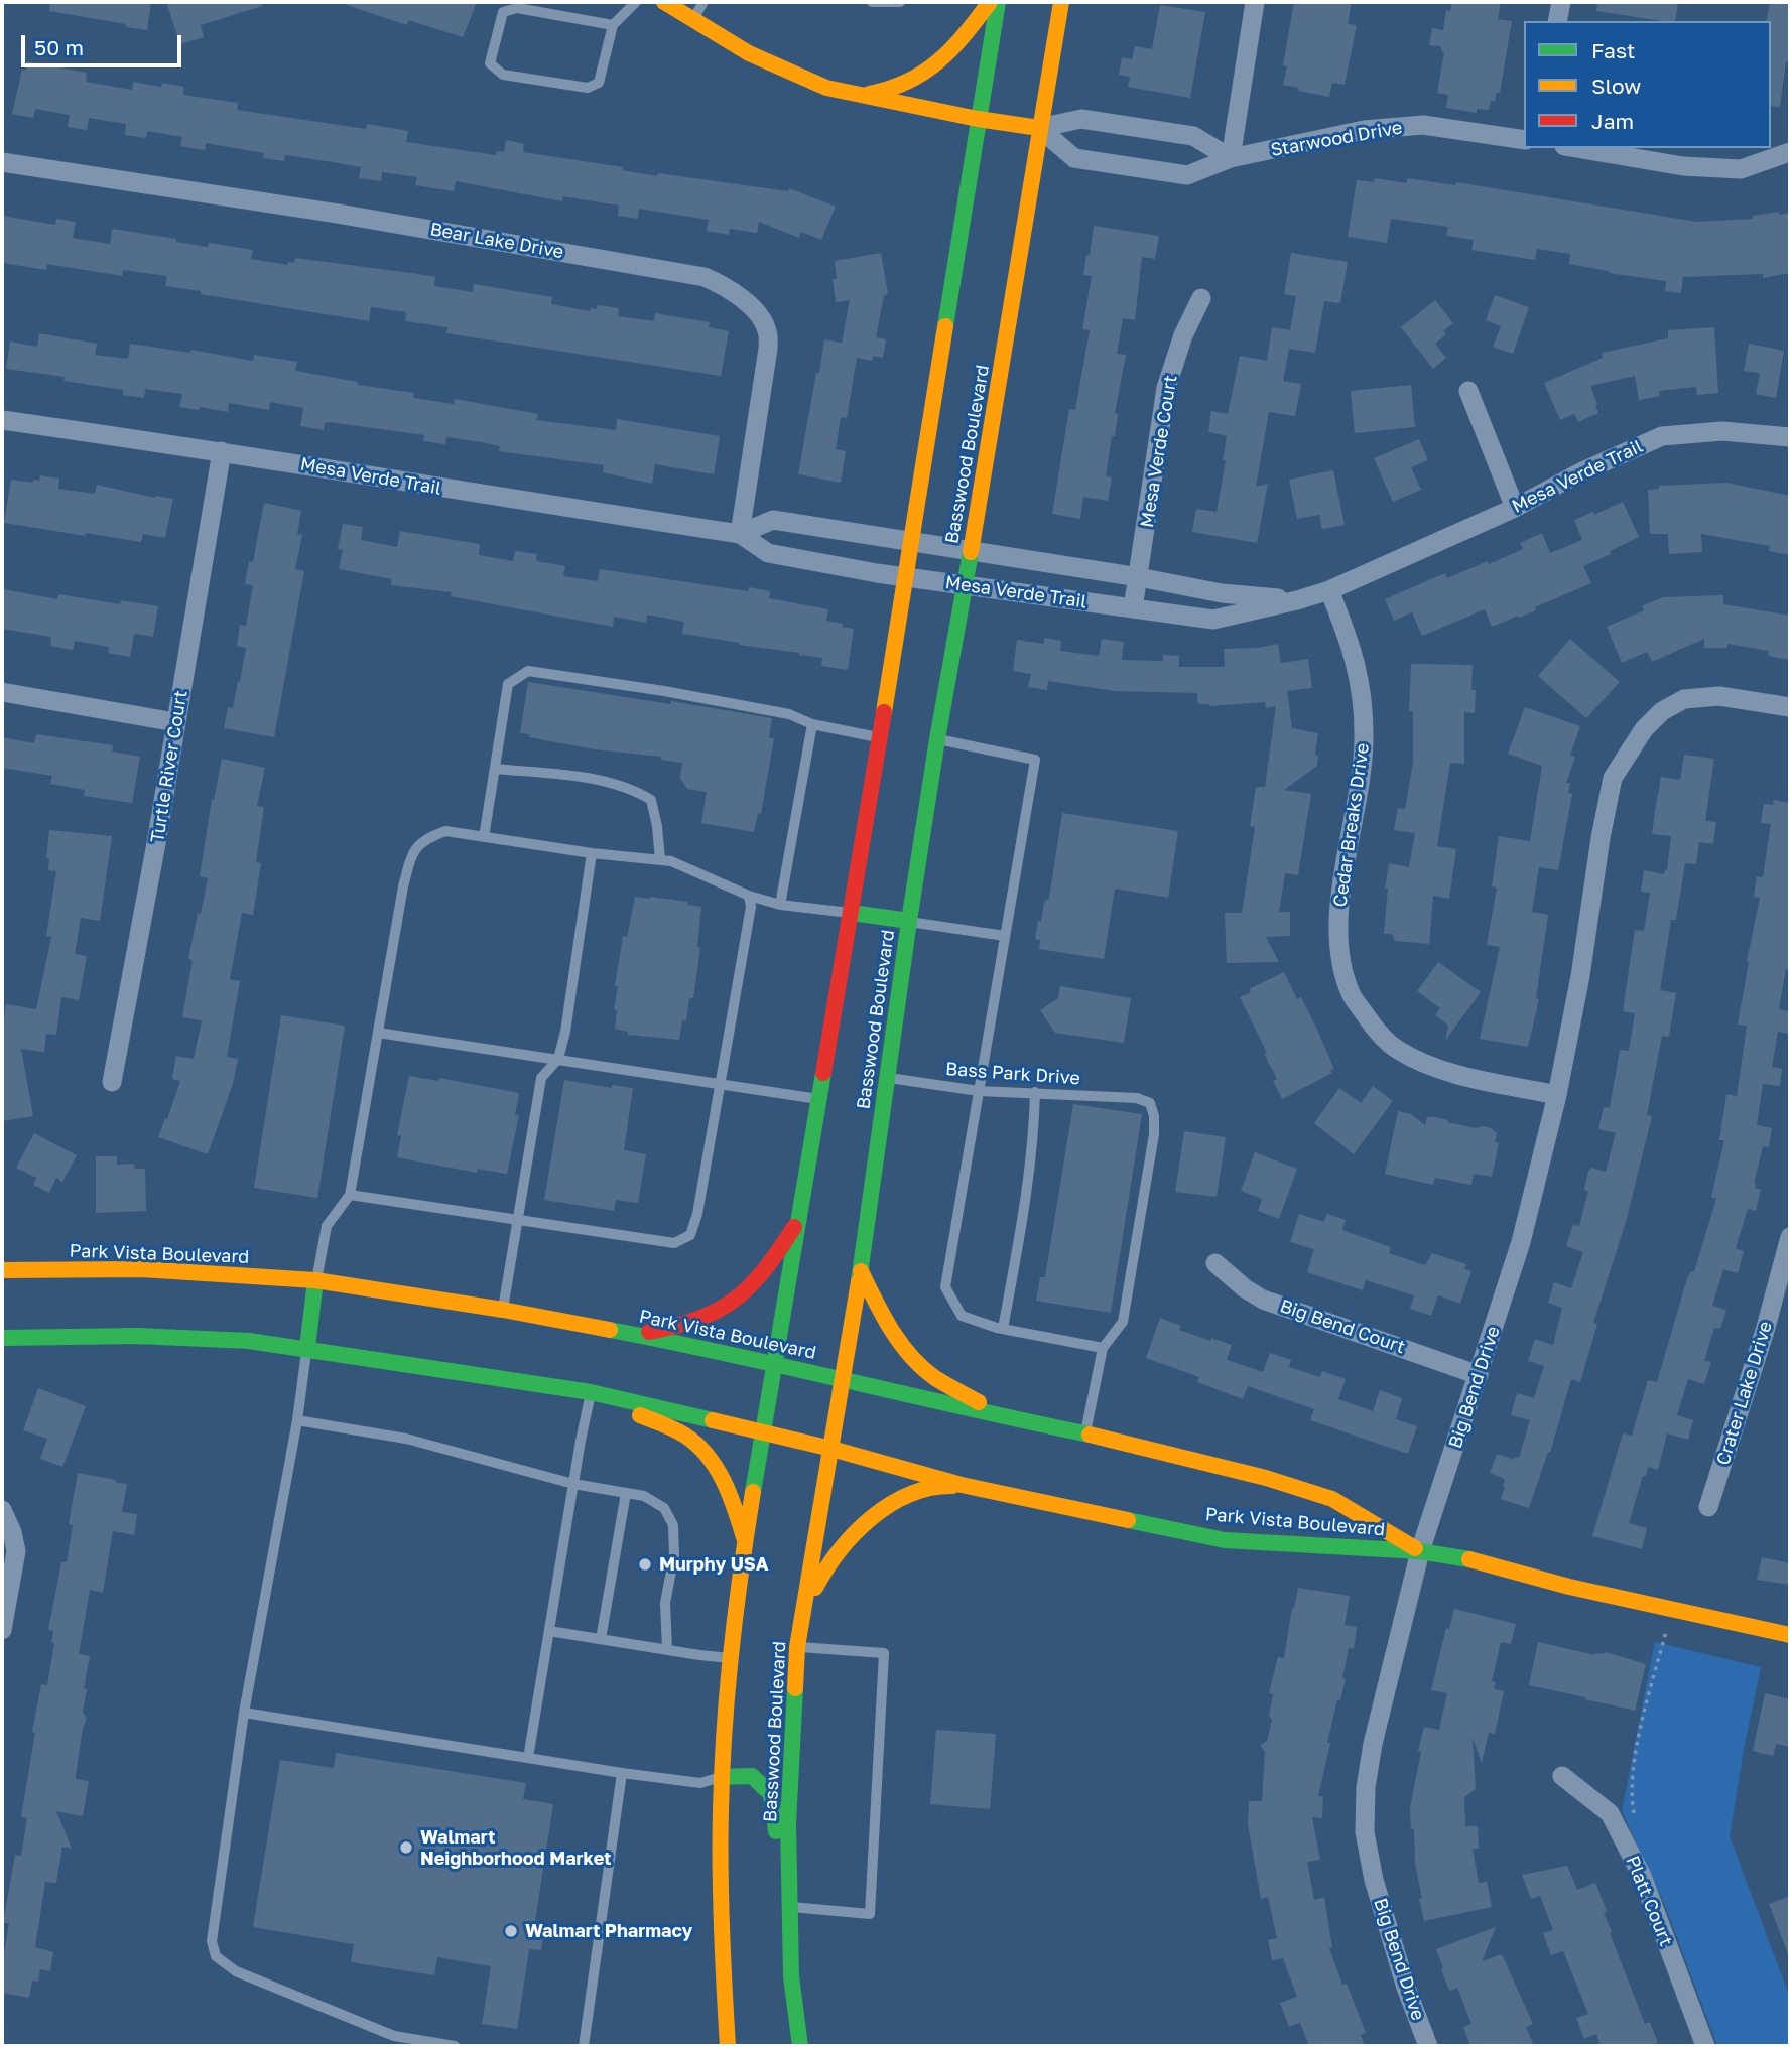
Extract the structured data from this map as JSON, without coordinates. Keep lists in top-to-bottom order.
{
  "streets": {
    "main road": ["Basswood Boulevard", "Park Vista Boulevard"],
    "street": [
      "Starwood Drive",
      "Bear Lake Drive",
      "Mesa Verde Court",
      "Mesa Verde Trail",
      "Turtle River Court",
      "Cedar Breaks Drive",
      "Big Bend Court",
      "Big Bend Drive",
      "Crater Lake Drive",
      "Platt Court"
    ],
    "lane": ["Bass Park Drive"]
  },
  "crossings": [
    ["Starwood Drive", "Basswood Boulevard"],
    ["Bear Lake Drive", "Mesa Verde Trail"],
    ["Mesa Verde Court", "Mesa Verde Trail"],
    ["Basswood Boulevard", "Mesa Verde Trail"],
    ["Basswood Boulevard", "Bass Park Drive"],
    ["Basswood Boulevard", "Park Vista Boulevard"],
    ["Mesa Verde Trail", "Turtle River Court"],
    ["Mesa Verde Trail", "Cedar Breaks Drive"],
    ["Cedar Breaks Drive", "Big Bend Drive"],
    ["Park Vista Boulevard", "Big Bend Drive"],
    ["Big Bend Court", "Big Bend Drive"]
  ],
  "places": ["Murphy USA", "Walmart Neighborhood Market", "Walmart Pharmacy"],
  "legend": ["Fast", "Slow", "Jam"],
  "scale_bar": "50 m"
}
